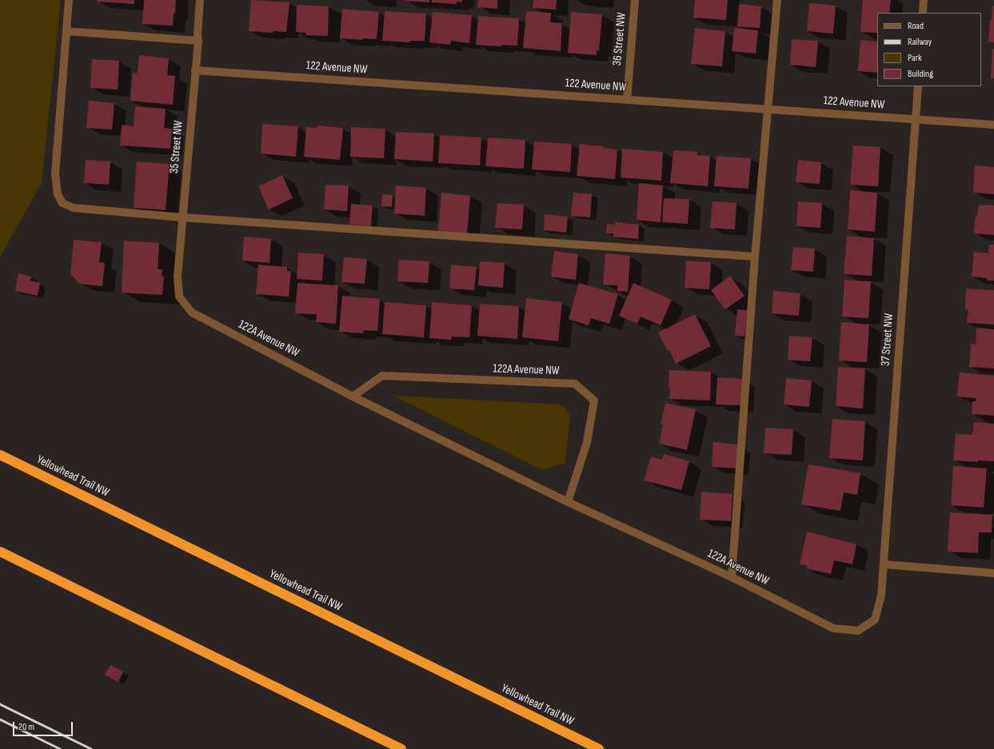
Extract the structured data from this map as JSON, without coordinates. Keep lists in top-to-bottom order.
{
  "streets": {
    "highway": ["Yellowhead Trail NW"],
    "street": [
      "36 Street NW",
      "122 Avenue NW",
      "35 Street NW",
      "122A Avenue NW",
      "37 Street NW"
    ]
  },
  "crossings": [
    ["36 Street NW", "122 Avenue NW"],
    ["122 Avenue NW", "35 Street NW"],
    ["122 Avenue NW", "37 Street NW"],
    ["35 Street NW", "122A Avenue NW"],
    ["122A Avenue NW", "37 Street NW"]
  ],
  "legend": [
    "Road",
    "Railway",
    "Park",
    "Building"
  ],
  "scale_bar": "20 m"
}
